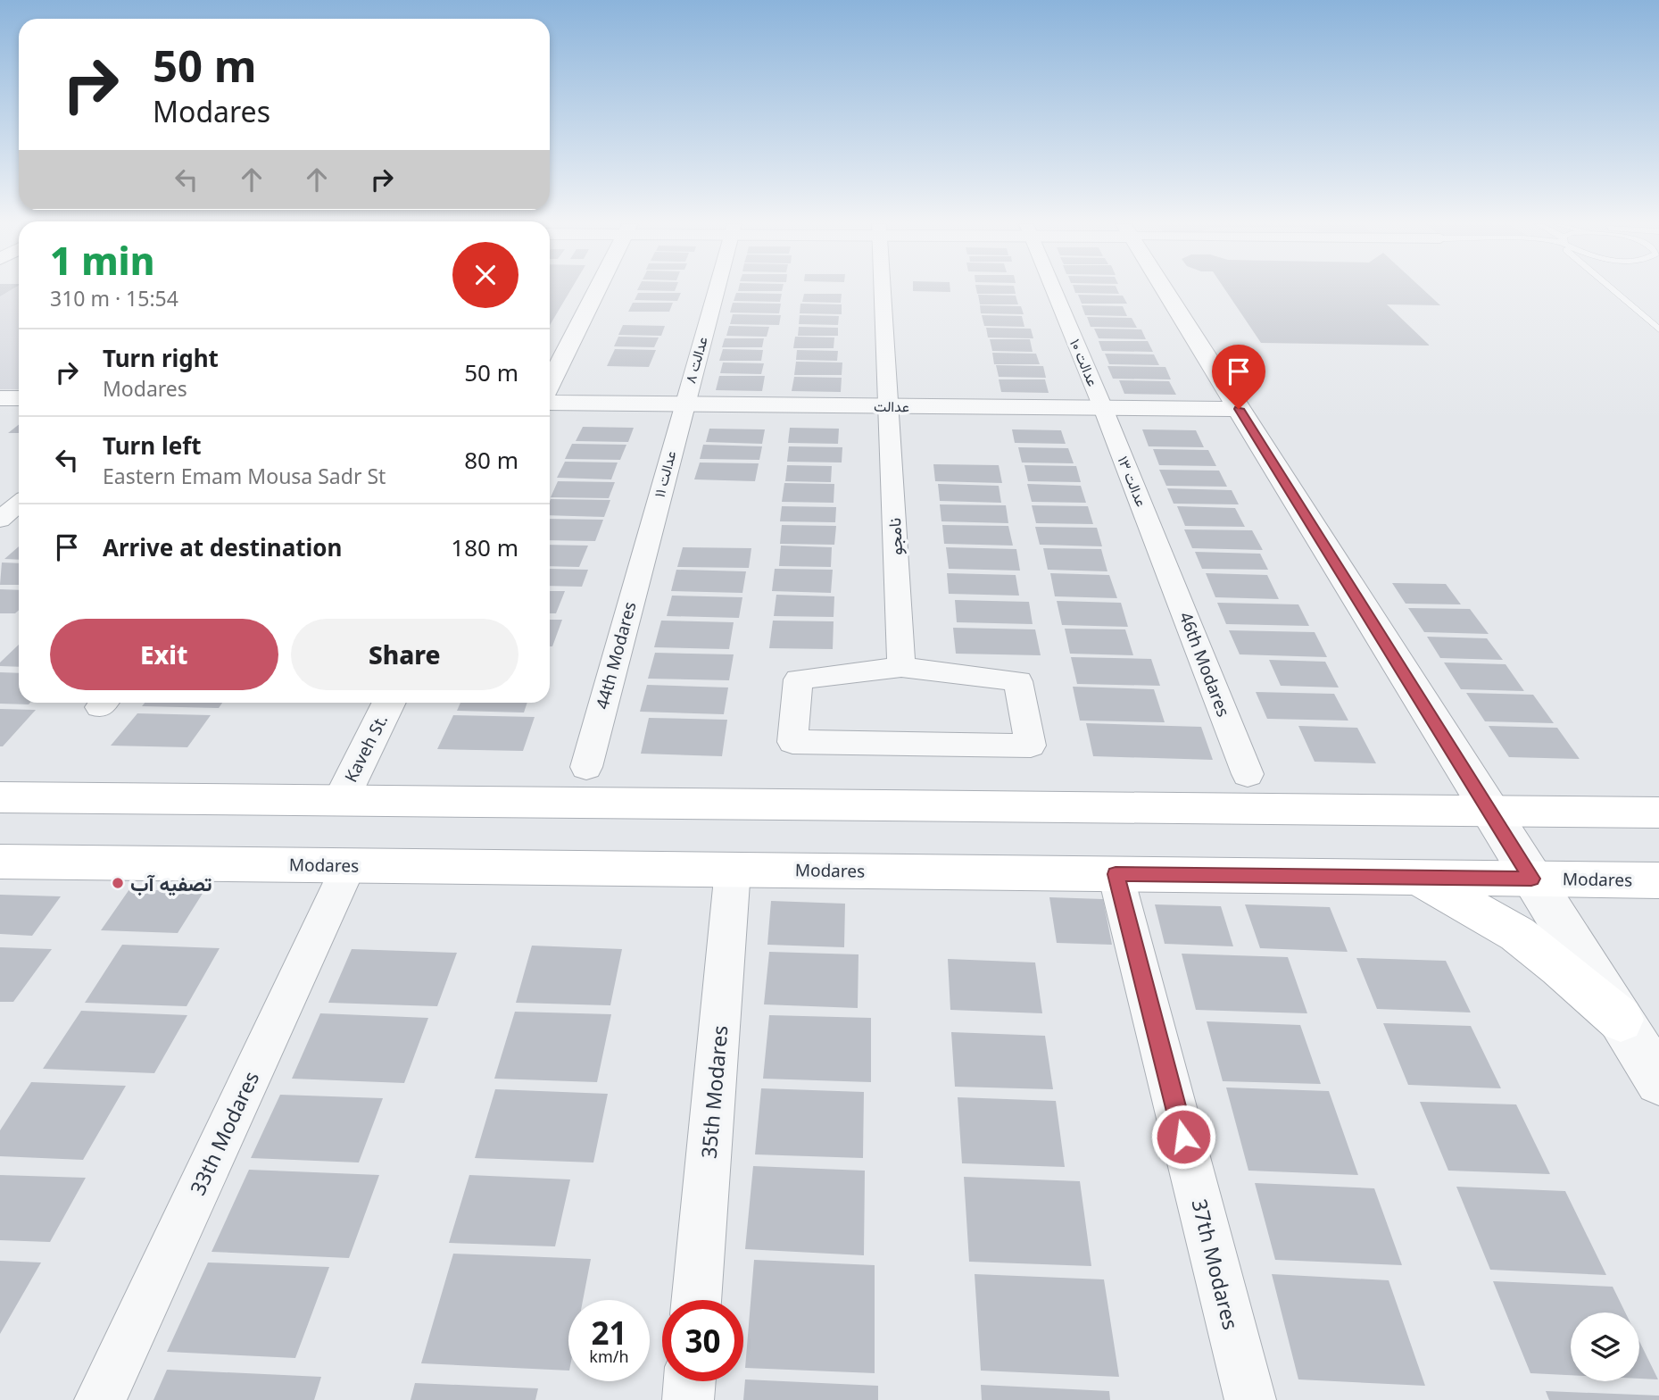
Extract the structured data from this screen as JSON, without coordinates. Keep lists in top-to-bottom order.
{
  "streets": {
    "main road": ["Modares"],
    "street": [
      "عدالت ۸",
      "عدالت ۱۰",
      "عدالت",
      "عدالت ۱۱",
      "عدالت ۱۳",
      "نامجو",
      "44th Modares",
      "46th Modares",
      "Kaveh St.",
      "35th Modares",
      "33th Modares",
      "37th Modares"
    ]
  },
  "crossings": [
    ["عدالت ۸", "عدالت"],
    ["عدالت ۸", "عدالت ۱۱"],
    ["عدالت ۱۰", "عدالت"],
    ["عدالت ۱۰", "عدالت ۱۳"],
    ["عدالت", "عدالت ۱۱"],
    ["عدالت", "عدالت ۱۳"],
    ["عدالت", "نامجو"],
    ["عدالت ۱۱", "44th Modares"],
    ["عدالت ۱۳", "46th Modares"],
    ["Modares", "35th Modares"],
    ["Modares", "33th Modares"],
    ["Modares", "37th Modares"]
  ],
  "places": ["تصفیه آب"],
  "page": {
    "turn": ["50 m", "Modares"],
    "heading": ["1 min", "310 m · 15:54"],
    "list": [
      {
        "name": "Turn right",
        "note": "Modares",
        "value": "50 m"
      },
      {
        "name": "Turn left",
        "note": "Eastern Emam Mousa Sadr St",
        "value": "80 m"
      },
      {
        "name": "Arrive at destination",
        "value": "180 m"
      }
    ],
    "buttons": ["Exit", "Share"],
    "speed": "21 km/h",
    "limit": "30"
  }
}
